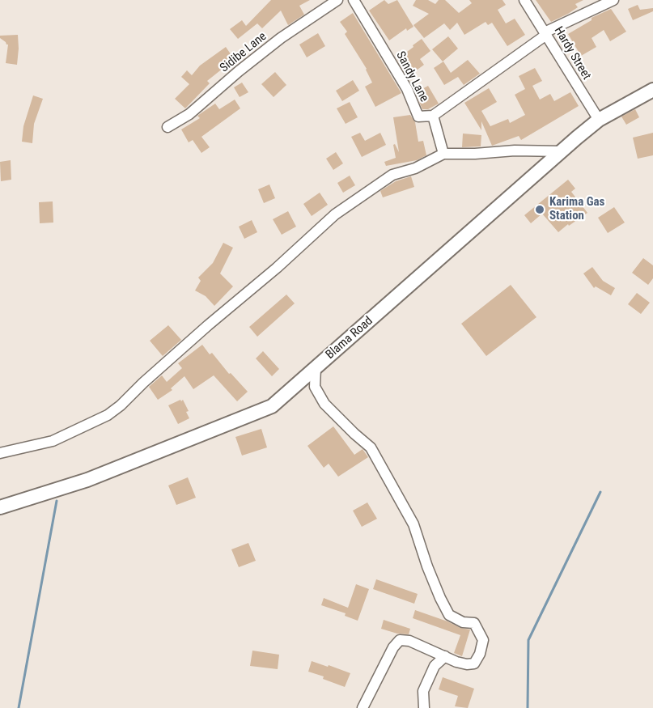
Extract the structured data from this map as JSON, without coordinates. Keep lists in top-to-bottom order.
{
  "streets": {
    "street": [
      "Sidibe Lane",
      "Hardy Street",
      "Sandy Lane",
      "Blama Road"
    ]
  },
  "crossings": [
    ["Hardy Street", "Blama Road"]
  ],
  "places": ["Karima Gas Station"]
}
